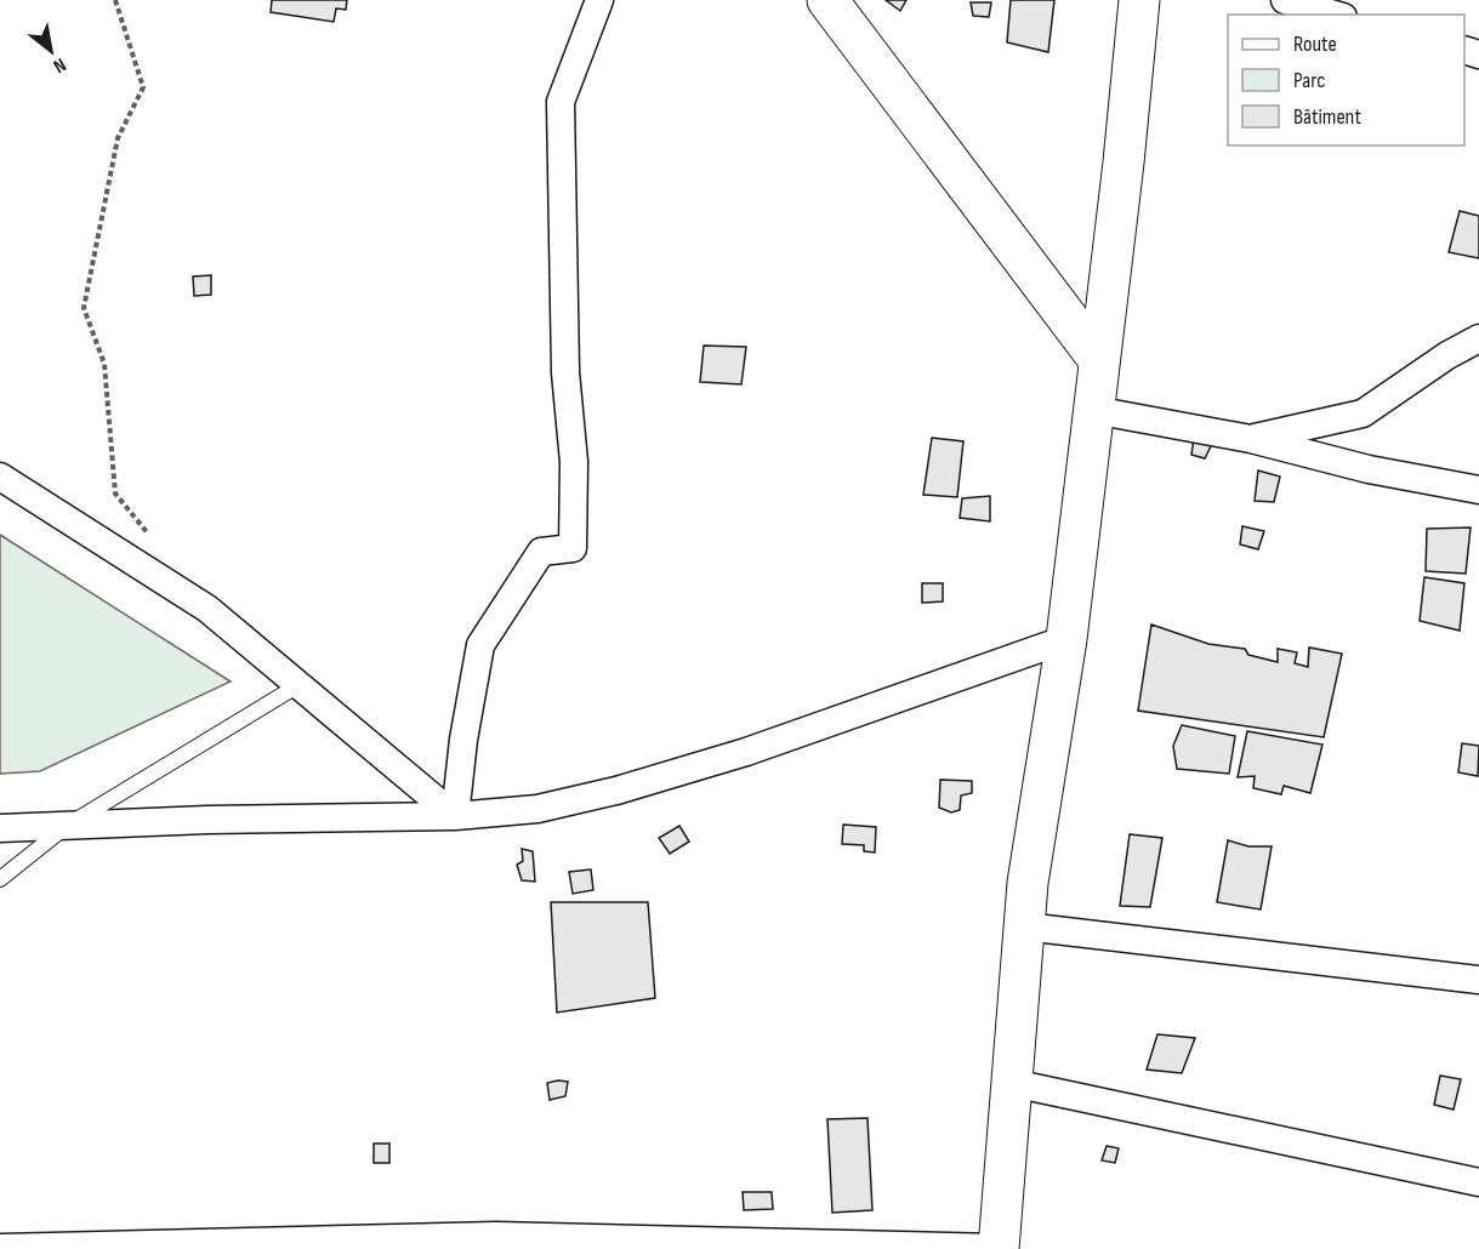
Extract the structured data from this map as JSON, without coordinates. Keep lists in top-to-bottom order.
{
  "legend": ["Route", "Parc", "Bâtiment"],
  "north": "bottom right"
}
